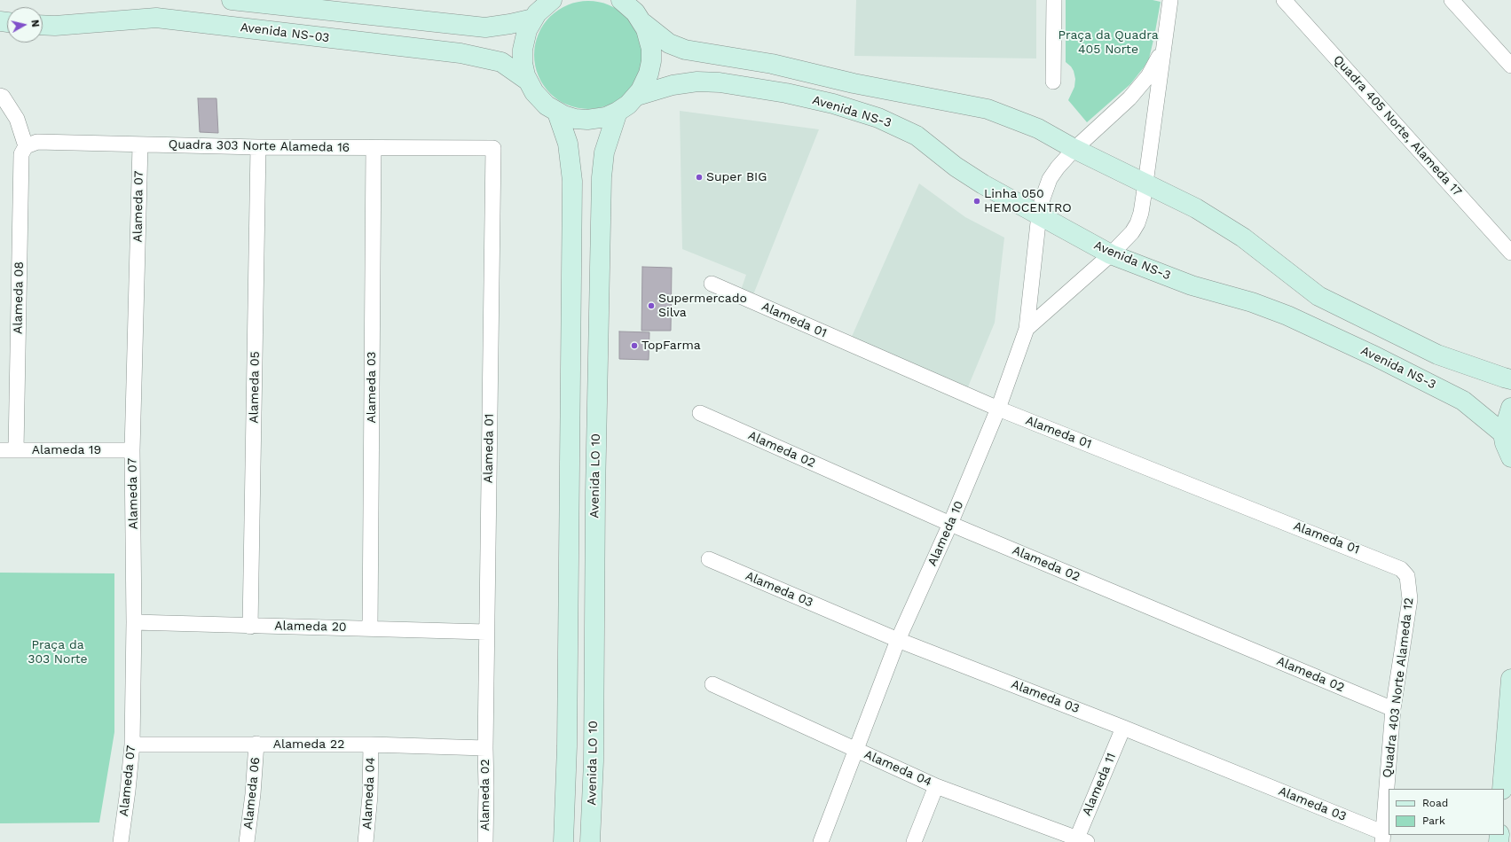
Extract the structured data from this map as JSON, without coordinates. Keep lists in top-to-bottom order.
{
  "streets": {
    "street": [
      "Avenida NS-03",
      "Avenida NS-3",
      "Quadra 405 Norte, Alameda 17",
      "Quadra 303 Norte Alameda 16",
      "Alameda 07",
      "Alameda 08",
      "Alameda 01",
      "Alameda 05",
      "Alameda 03",
      "Alameda 02",
      "Alameda 19",
      "Avenida LO 10",
      "Alameda 10",
      "Alameda 20",
      "Quadra 403 Norte Alameda 12",
      "Alameda 22",
      "Alameda 04",
      "Alameda 11",
      "Alameda 06"
    ]
  },
  "crossings": [
    ["Avenida NS-03", "Avenida NS-3"],
    ["Avenida NS-3", "Avenida LO 10"],
    ["Avenida NS-3", "Alameda 10"],
    ["Quadra 303 Norte Alameda 16", "Alameda 07"],
    ["Quadra 303 Norte Alameda 16", "Alameda 08"],
    ["Quadra 303 Norte Alameda 16", "Alameda 01"],
    ["Quadra 303 Norte Alameda 16", "Alameda 05"],
    ["Quadra 303 Norte Alameda 16", "Alameda 03"],
    ["Alameda 07", "Alameda 19"],
    ["Alameda 07", "Alameda 20"],
    ["Alameda 07", "Alameda 22"],
    ["Alameda 08", "Alameda 19"],
    ["Alameda 01", "Alameda 02"],
    ["Alameda 01", "Alameda 10"],
    ["Alameda 01", "Alameda 20"],
    ["Alameda 01", "Quadra 403 Norte Alameda 12"],
    ["Alameda 01", "Alameda 22"],
    ["Alameda 05", "Alameda 20"],
    ["Alameda 03", "Alameda 10"],
    ["Alameda 03", "Alameda 20"],
    ["Alameda 03", "Quadra 403 Norte Alameda 12"],
    ["Alameda 03", "Alameda 11"],
    ["Alameda 02", "Alameda 10"],
    ["Alameda 02", "Quadra 403 Norte Alameda 12"],
    ["Alameda 02", "Alameda 22"],
    ["Alameda 10", "Alameda 04"],
    ["Alameda 22", "Alameda 04"],
    ["Alameda 22", "Alameda 06"],
    ["Alameda 04", "Alameda 11"]
  ],
  "parks": ["Praça da Quadra 405 Norte", "Praça da 303 Norte"],
  "places": [
    "Super BIG",
    "Linha 050 HEMOCENTRO",
    "Supermercado Silva",
    "TopFarma"
  ],
  "legend": ["Road", "Park"],
  "north": "right"
}
